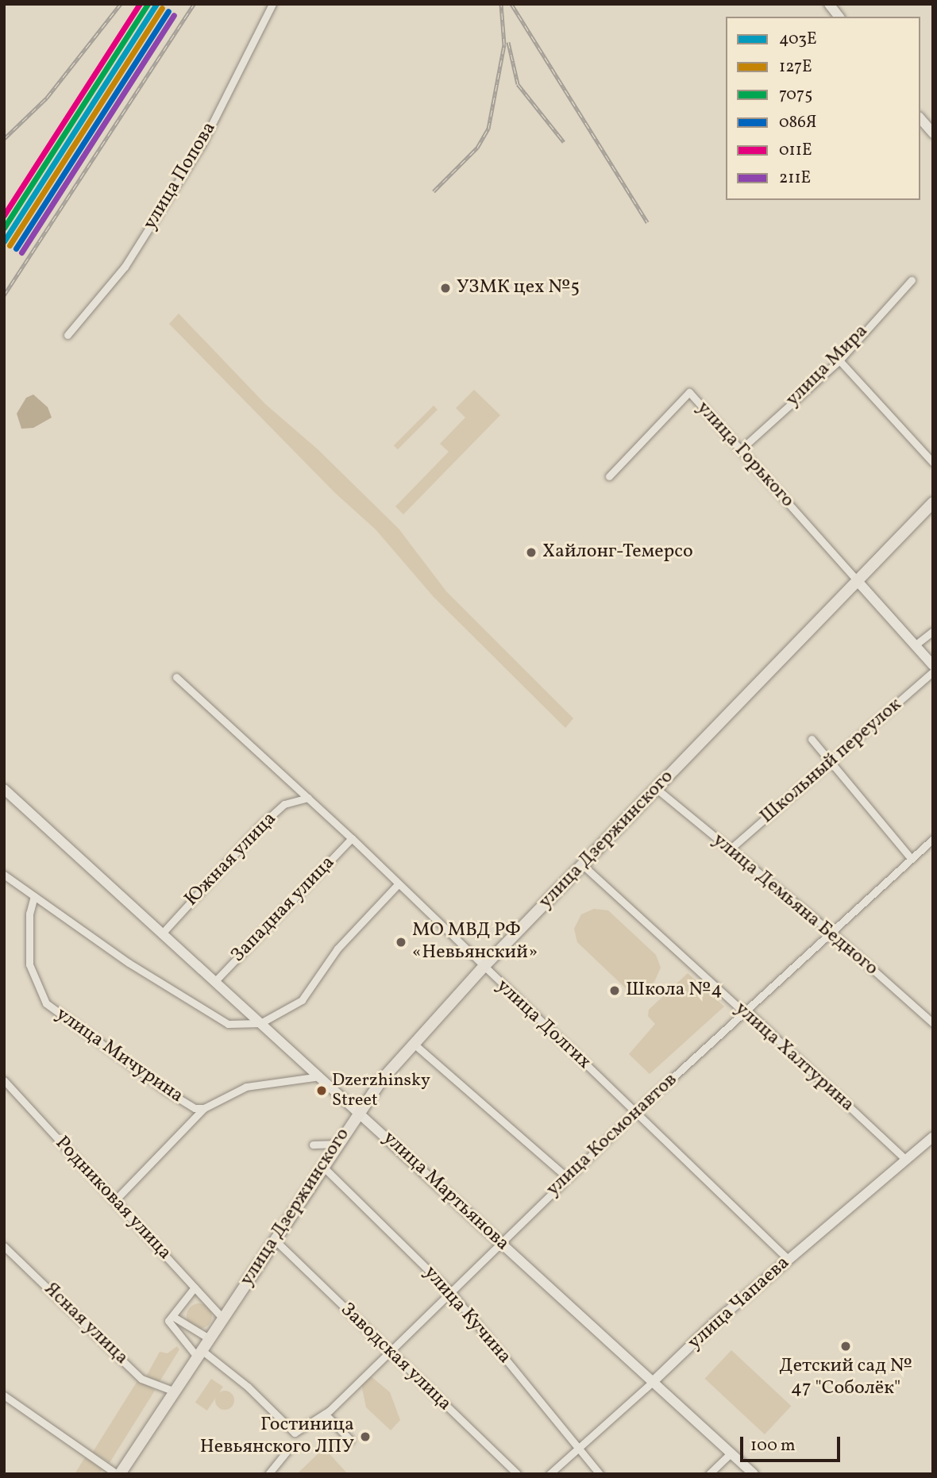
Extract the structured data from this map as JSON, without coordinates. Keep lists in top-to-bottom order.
{
  "streets": {
    "main road": ["улица Дзержинского", "улица Мартьянова", "улица Чапаева"],
    "street": [
      "улица Попова",
      "улица Мира",
      "улица Горького",
      "Школьный переулок",
      "Южная улица",
      "улица Демьяна Бедного",
      "Западная улица",
      "улица Долгих",
      "улица Мичурина",
      "улица Халтурина",
      "улица Космонавтов",
      "Родниковая улица",
      "улица Кучина",
      "Ясная улица",
      "Заводская улица"
    ]
  },
  "crossings": [
    ["улица Мира", "улица Горького"],
    ["улица Горького", "улица Дзержинского"],
    ["Школьный переулок", "улица Демьяна Бедного"],
    ["улица Дзержинского", "улица Демьяна Бедного"],
    ["улица Дзержинского", "улица Долгих"],
    ["улица Дзержинского", "улица Халтурина"],
    ["улица Дзержинского", "улица Космонавтов"],
    ["улица Дзержинского", "улица Мартьянова"],
    ["улица Дзержинского", "Родниковая улица"],
    ["улица Дзержинского", "улица Кучина"],
    ["улица Дзержинского", "Ясная улица"],
    ["улица Дзержинского", "Заводская улица"],
    ["Южная улица", "улица Долгих"],
    ["Южная улица", "улица Мартьянова"],
    ["улица Демьяна Бедного", "улица Космонавтов"],
    ["Западная улица", "улица Долгих"],
    ["Западная улица", "улица Мартьянова"],
    ["улица Долгих", "улица Космонавтов"],
    ["улица Долгих", "улица Чапаева"],
    ["улица Халтурина", "улица Космонавтов"],
    ["улица Халтурина", "улица Чапаева"],
    ["улица Космонавтов", "улица Мартьянова"],
    ["улица Космонавтов", "улица Кучина"],
    ["улица Космонавтов", "Заводская улица"],
    ["улица Мартьянова", "улица Чапаева"],
    ["улица Чапаева", "улица Кучина"]
  ],
  "places": [
    "УЗМК цех №5",
    "Хайлонг-Темерсо",
    "МО МВД РФ «Невьянский»",
    "Школа №4",
    "Dzerzhinsky Street",
    "Детский сад № 47 \"Соболёк\"",
    "Гостиница Невьянского ЛПУ"
  ],
  "lines": [
    "transit line 403Е",
    "transit line 7075",
    "transit line 011Е",
    "transit line 127Е",
    "transit line 086Я",
    "transit line 211Е"
  ],
  "legend": [
    "403Е",
    "127Е",
    "7075",
    "086Я",
    "011Е",
    "211Е"
  ],
  "scale_bar": "100 m"
}
